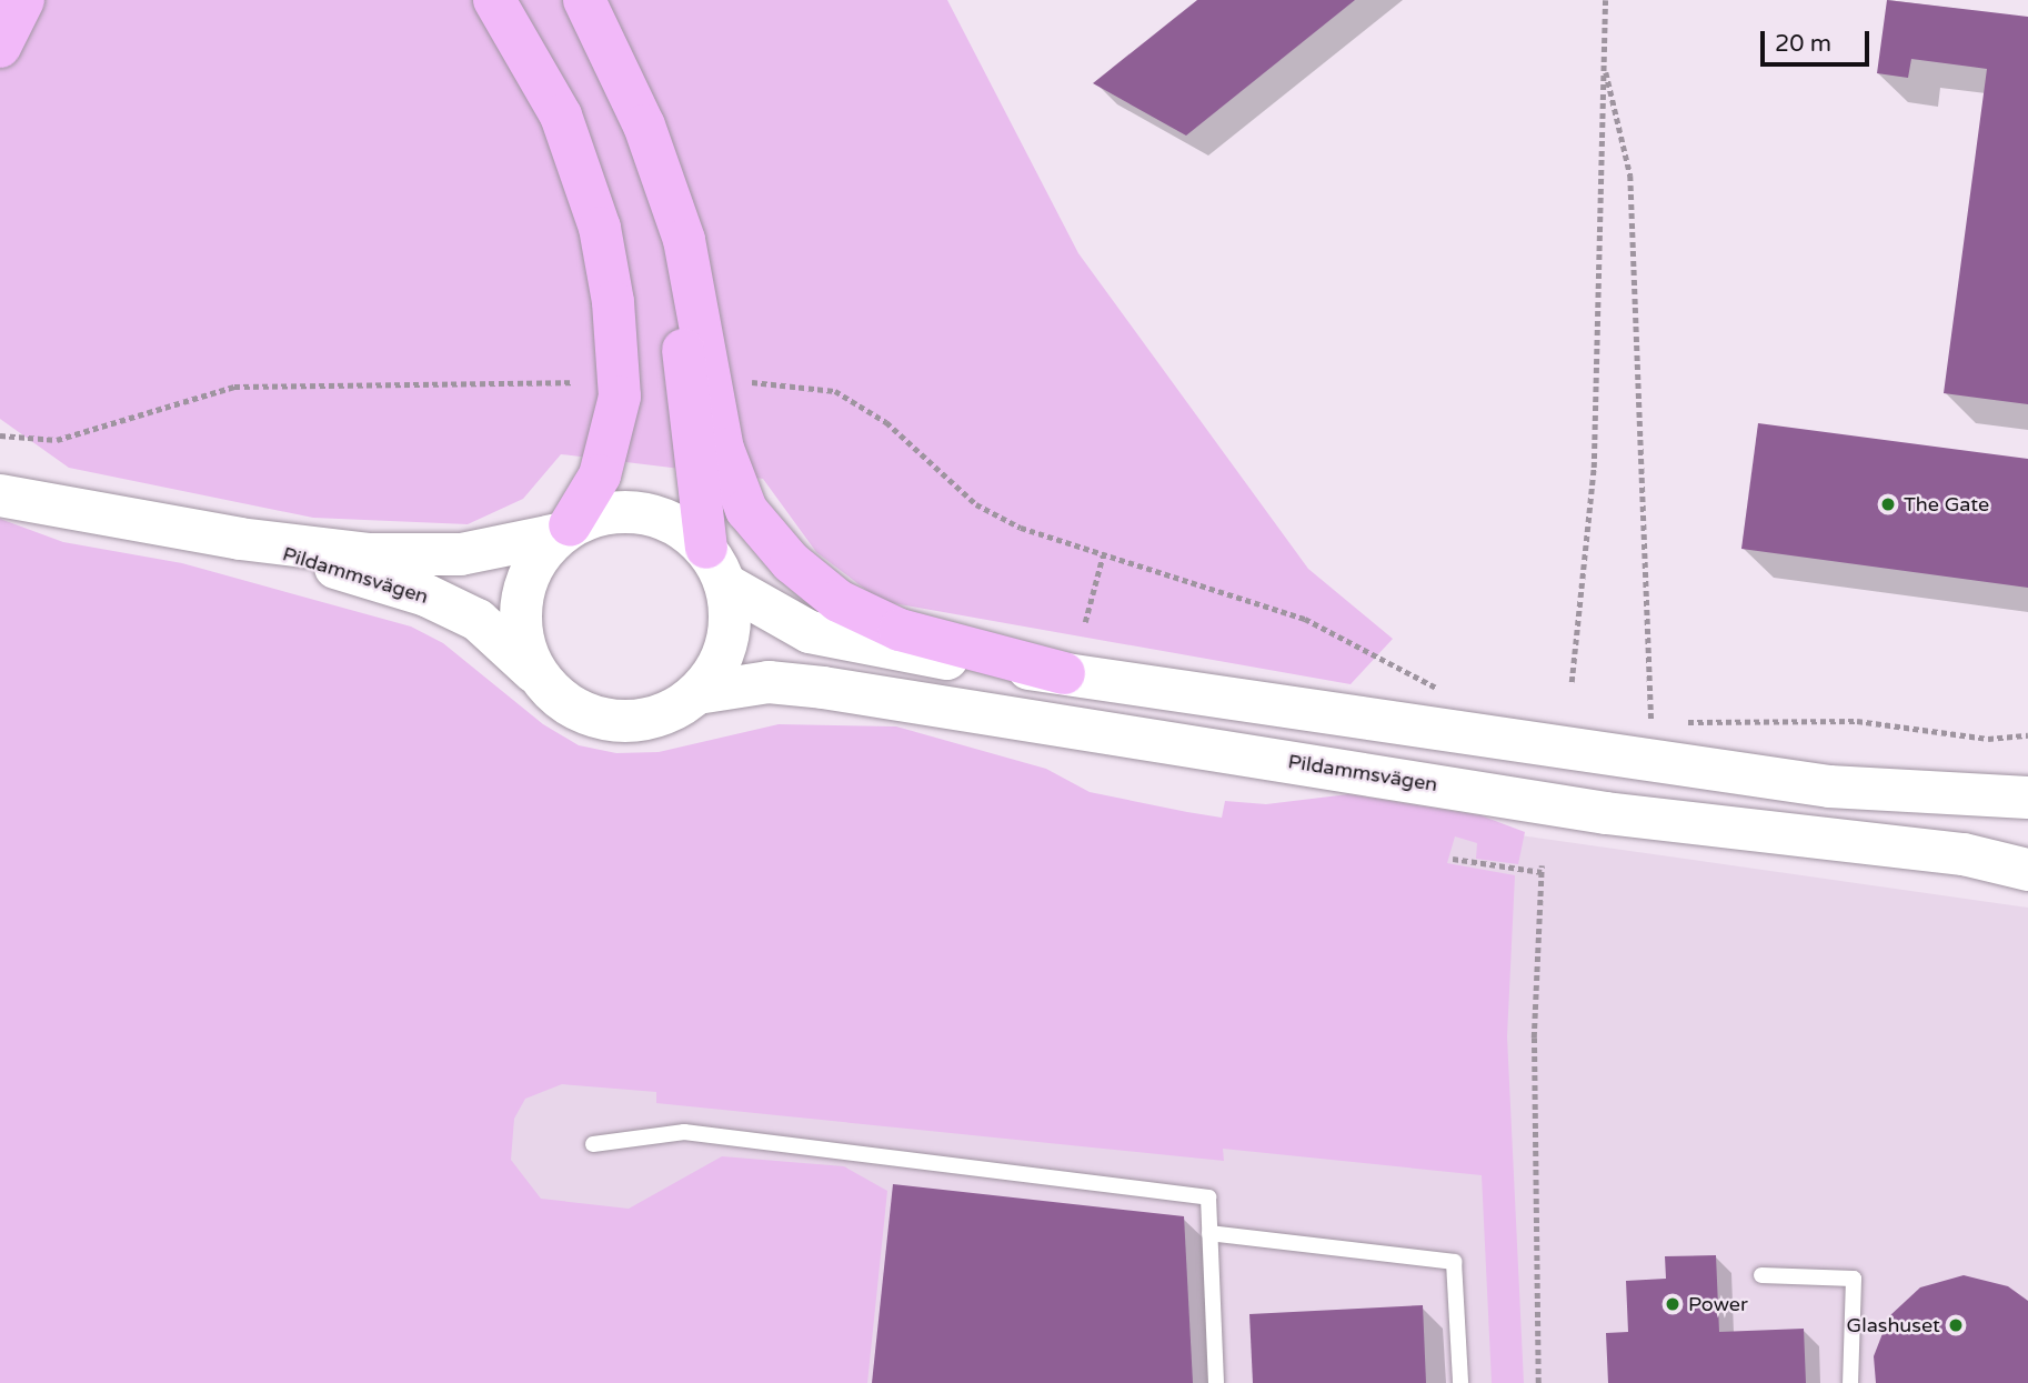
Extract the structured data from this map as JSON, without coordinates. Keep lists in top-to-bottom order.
{
  "streets": {
    "main road": ["Pildammsvägen"]
  },
  "places": ["The Gate", "Power", "Glashuset"],
  "scale_bar": "20 m"
}
